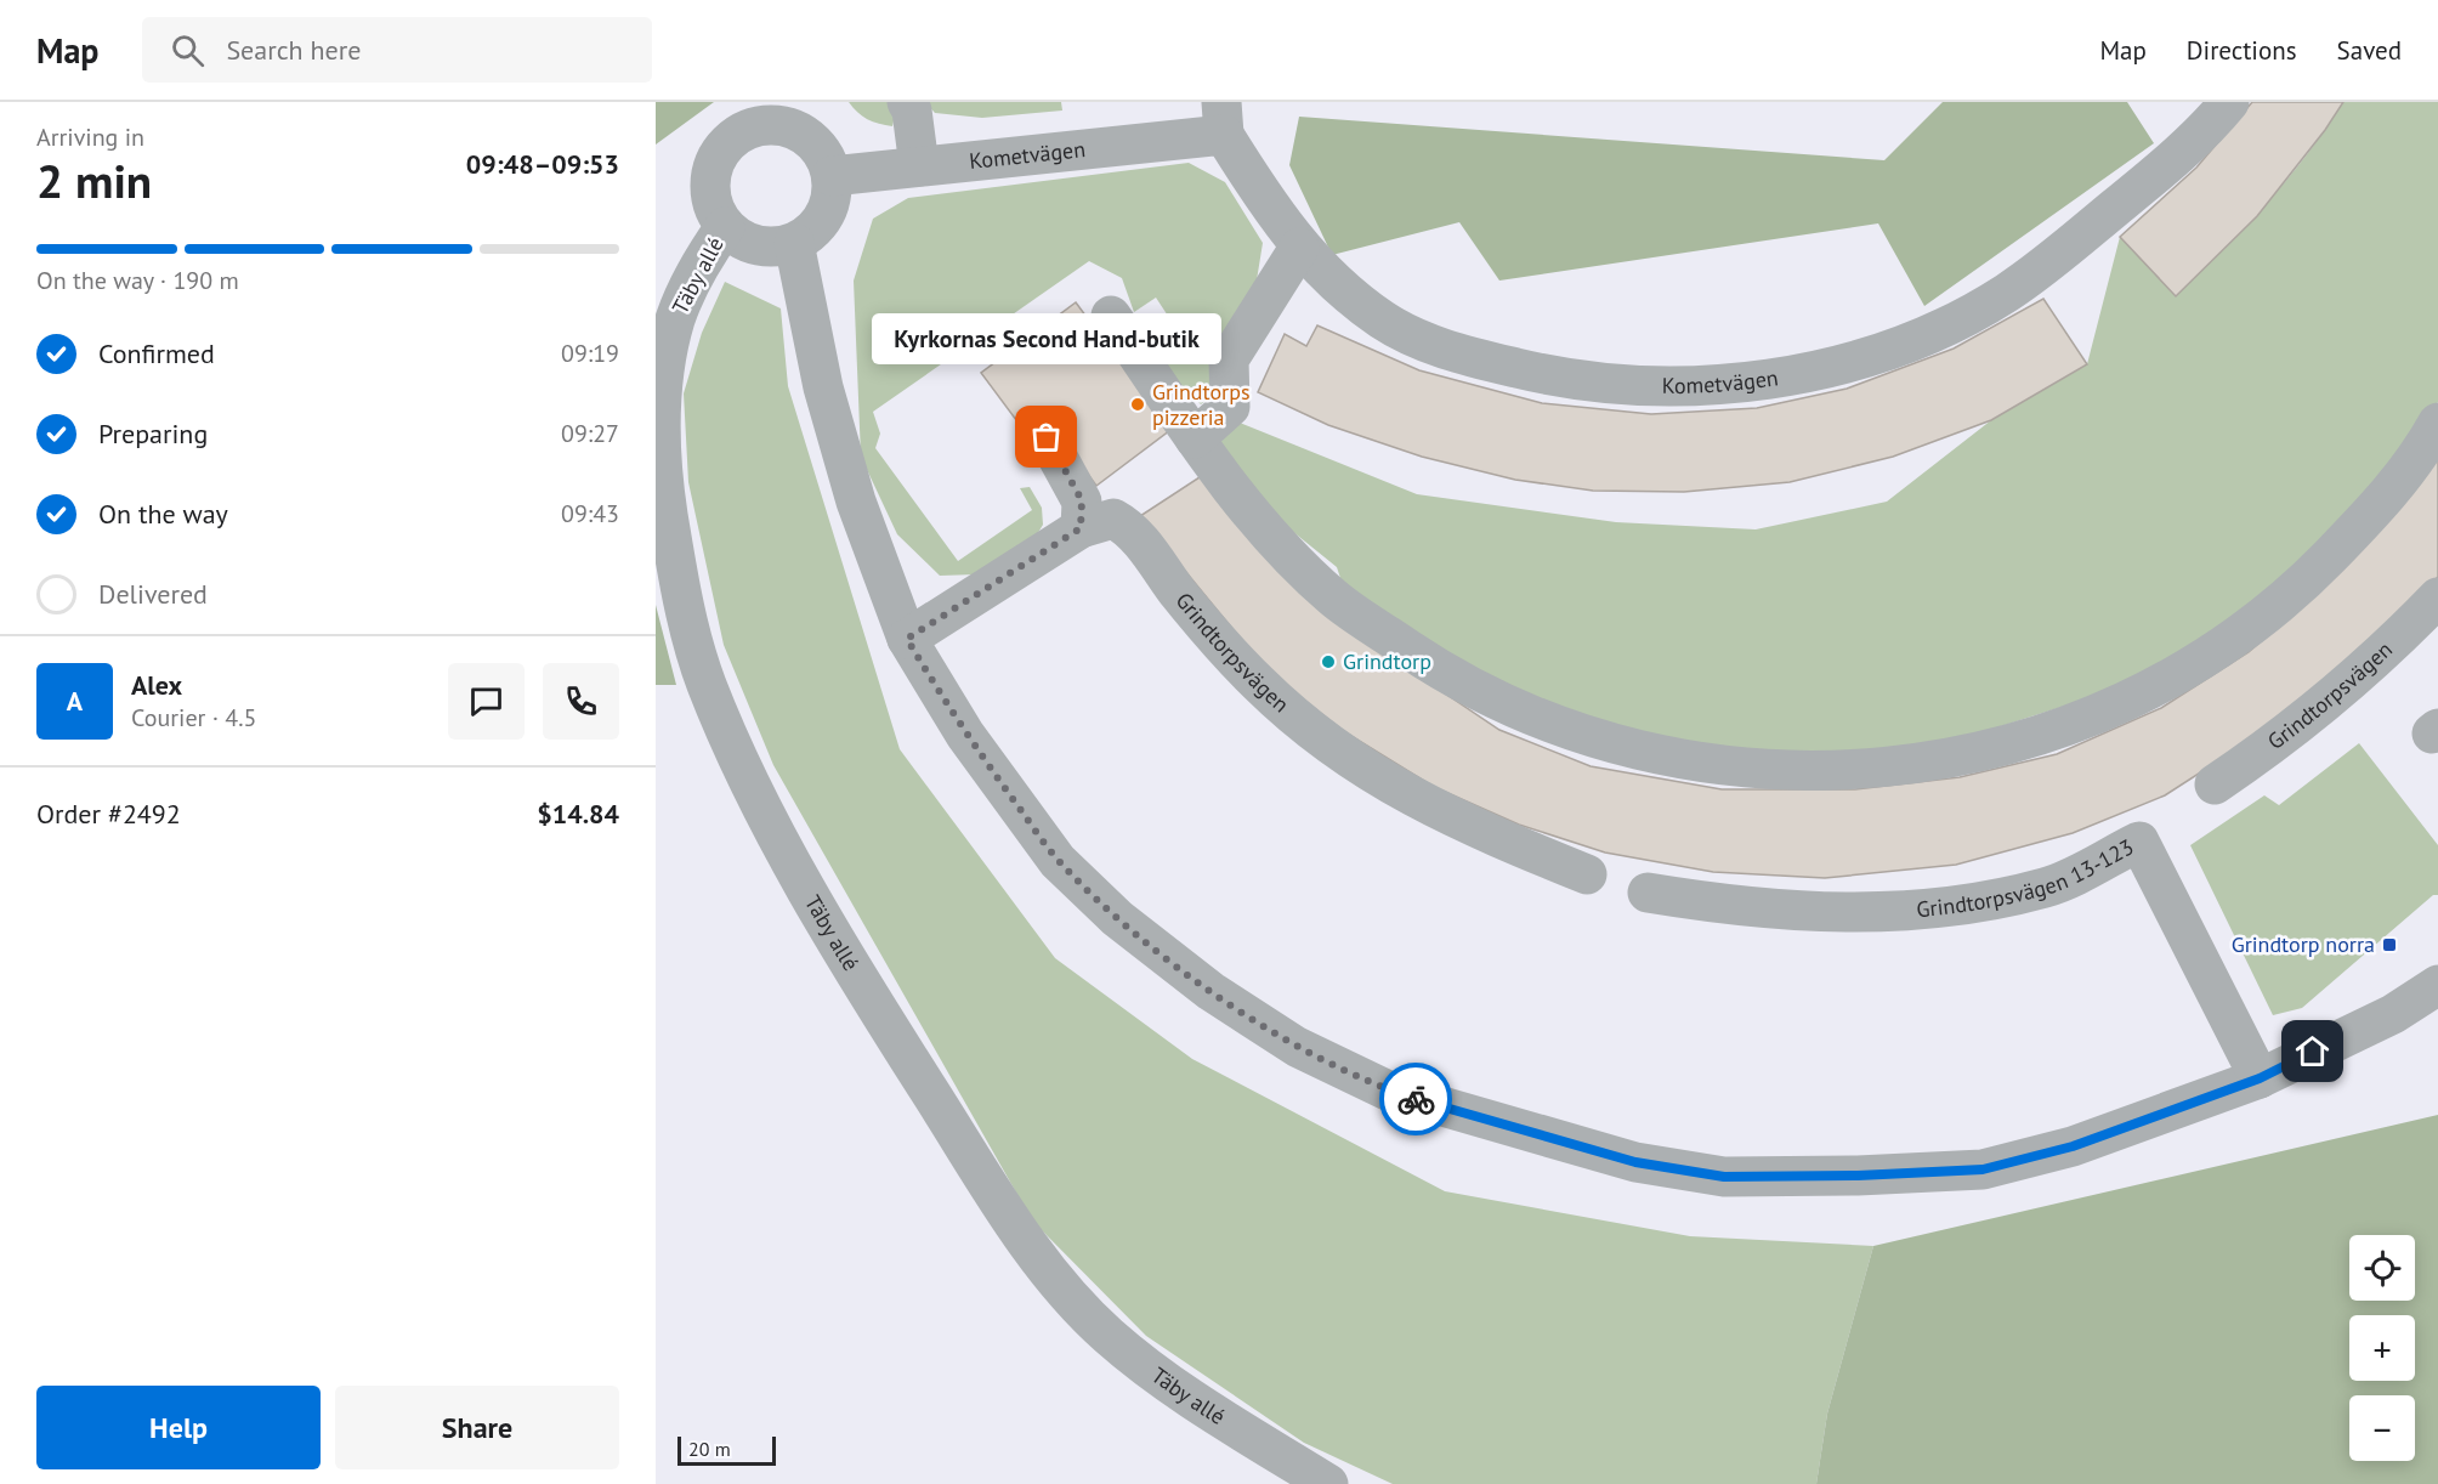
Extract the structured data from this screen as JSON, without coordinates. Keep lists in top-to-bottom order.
{
  "streets": {
    "street": [
      "Kometvägen",
      "Täby allé",
      "Grindtorpsvägen",
      "Grindtorpsvägen 13-123"
    ]
  },
  "crossings": [
    ["Kometvägen", "Täby allé"]
  ],
  "places": {
    "other": ["Grindtorps pizzeria", "Kyrkornas Second Hand-butik", "Grindtorp"],
    "transit": ["Grindtorp norra"]
  },
  "scale_bar": "20 m",
  "page": {
    "header": "Map",
    "search": "Search here",
    "nav": ["Map", "Directions", "Saved"],
    "heading": ["2 min", "Arriving in", "09:48–09:53"],
    "panel": [
      "Alex",
      "Courier · 4.5",
      "Order #2492",
      "$14.84"
    ],
    "bar": "On the way · 190 m",
    "list": [
      ["Confirmed", "09:19"],
      ["Preparing", "09:27"],
      ["On the way", "09:43"],
      "Delivered"
    ],
    "bubble": "Kyrkornas Second Hand-butik",
    "round": "A",
    "map_buttons": ["+", "−"],
    "buttons": ["Help", "Share"],
    "scale": "20 m"
  }
}
